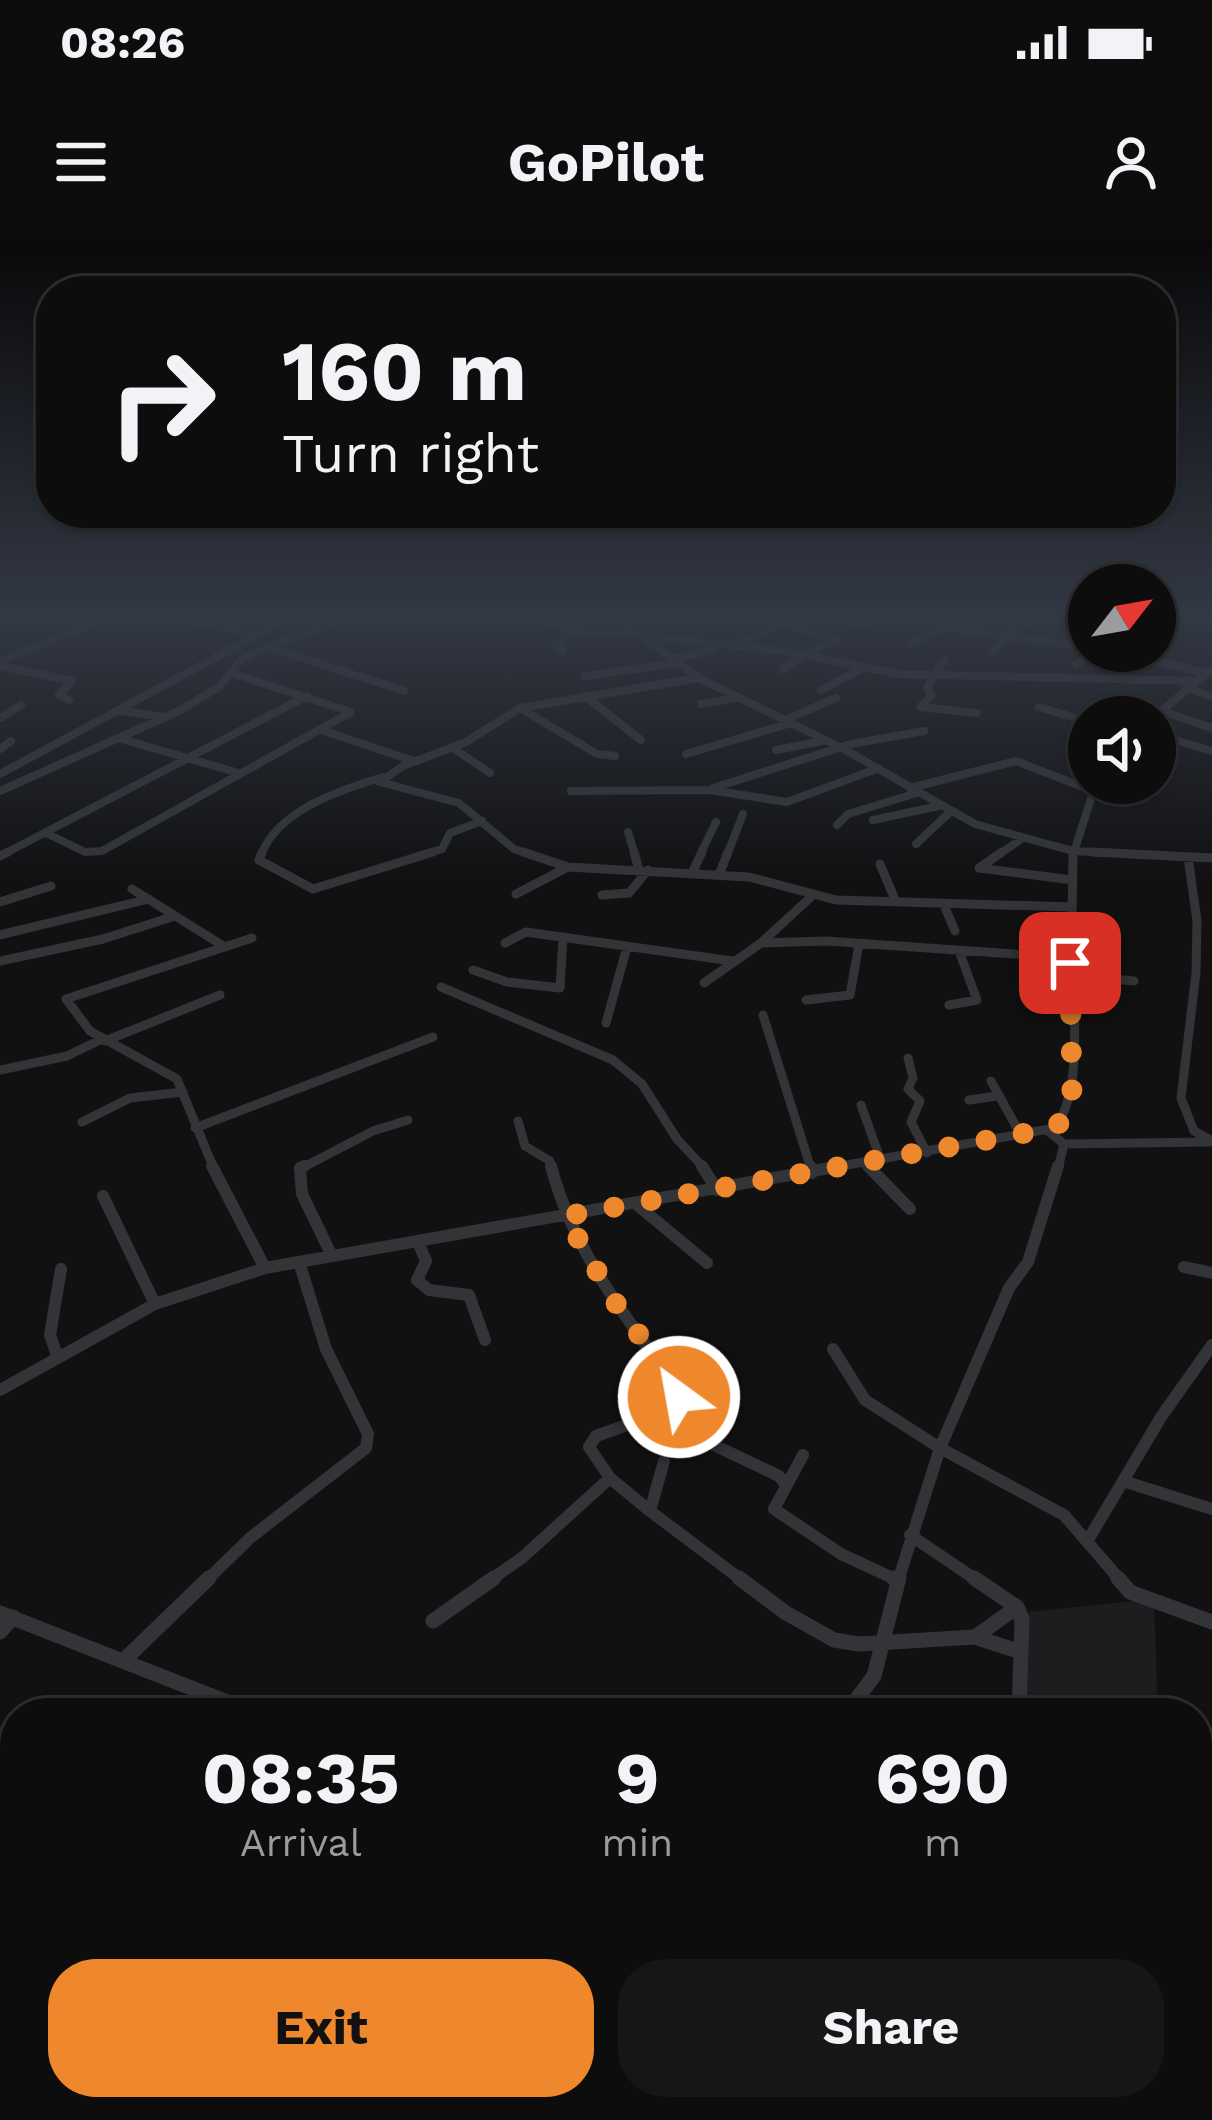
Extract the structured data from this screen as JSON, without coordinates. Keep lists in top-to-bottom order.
{
  "north": "top right",
  "page": {
    "status": "08:26",
    "header": "GoPilot",
    "turn": ["160 m", "Turn right"],
    "eta": [
      "08:35",
      "Arrival",
      "9",
      "min",
      "690",
      "m"
    ],
    "buttons": ["Exit", "Share"]
  }
}
